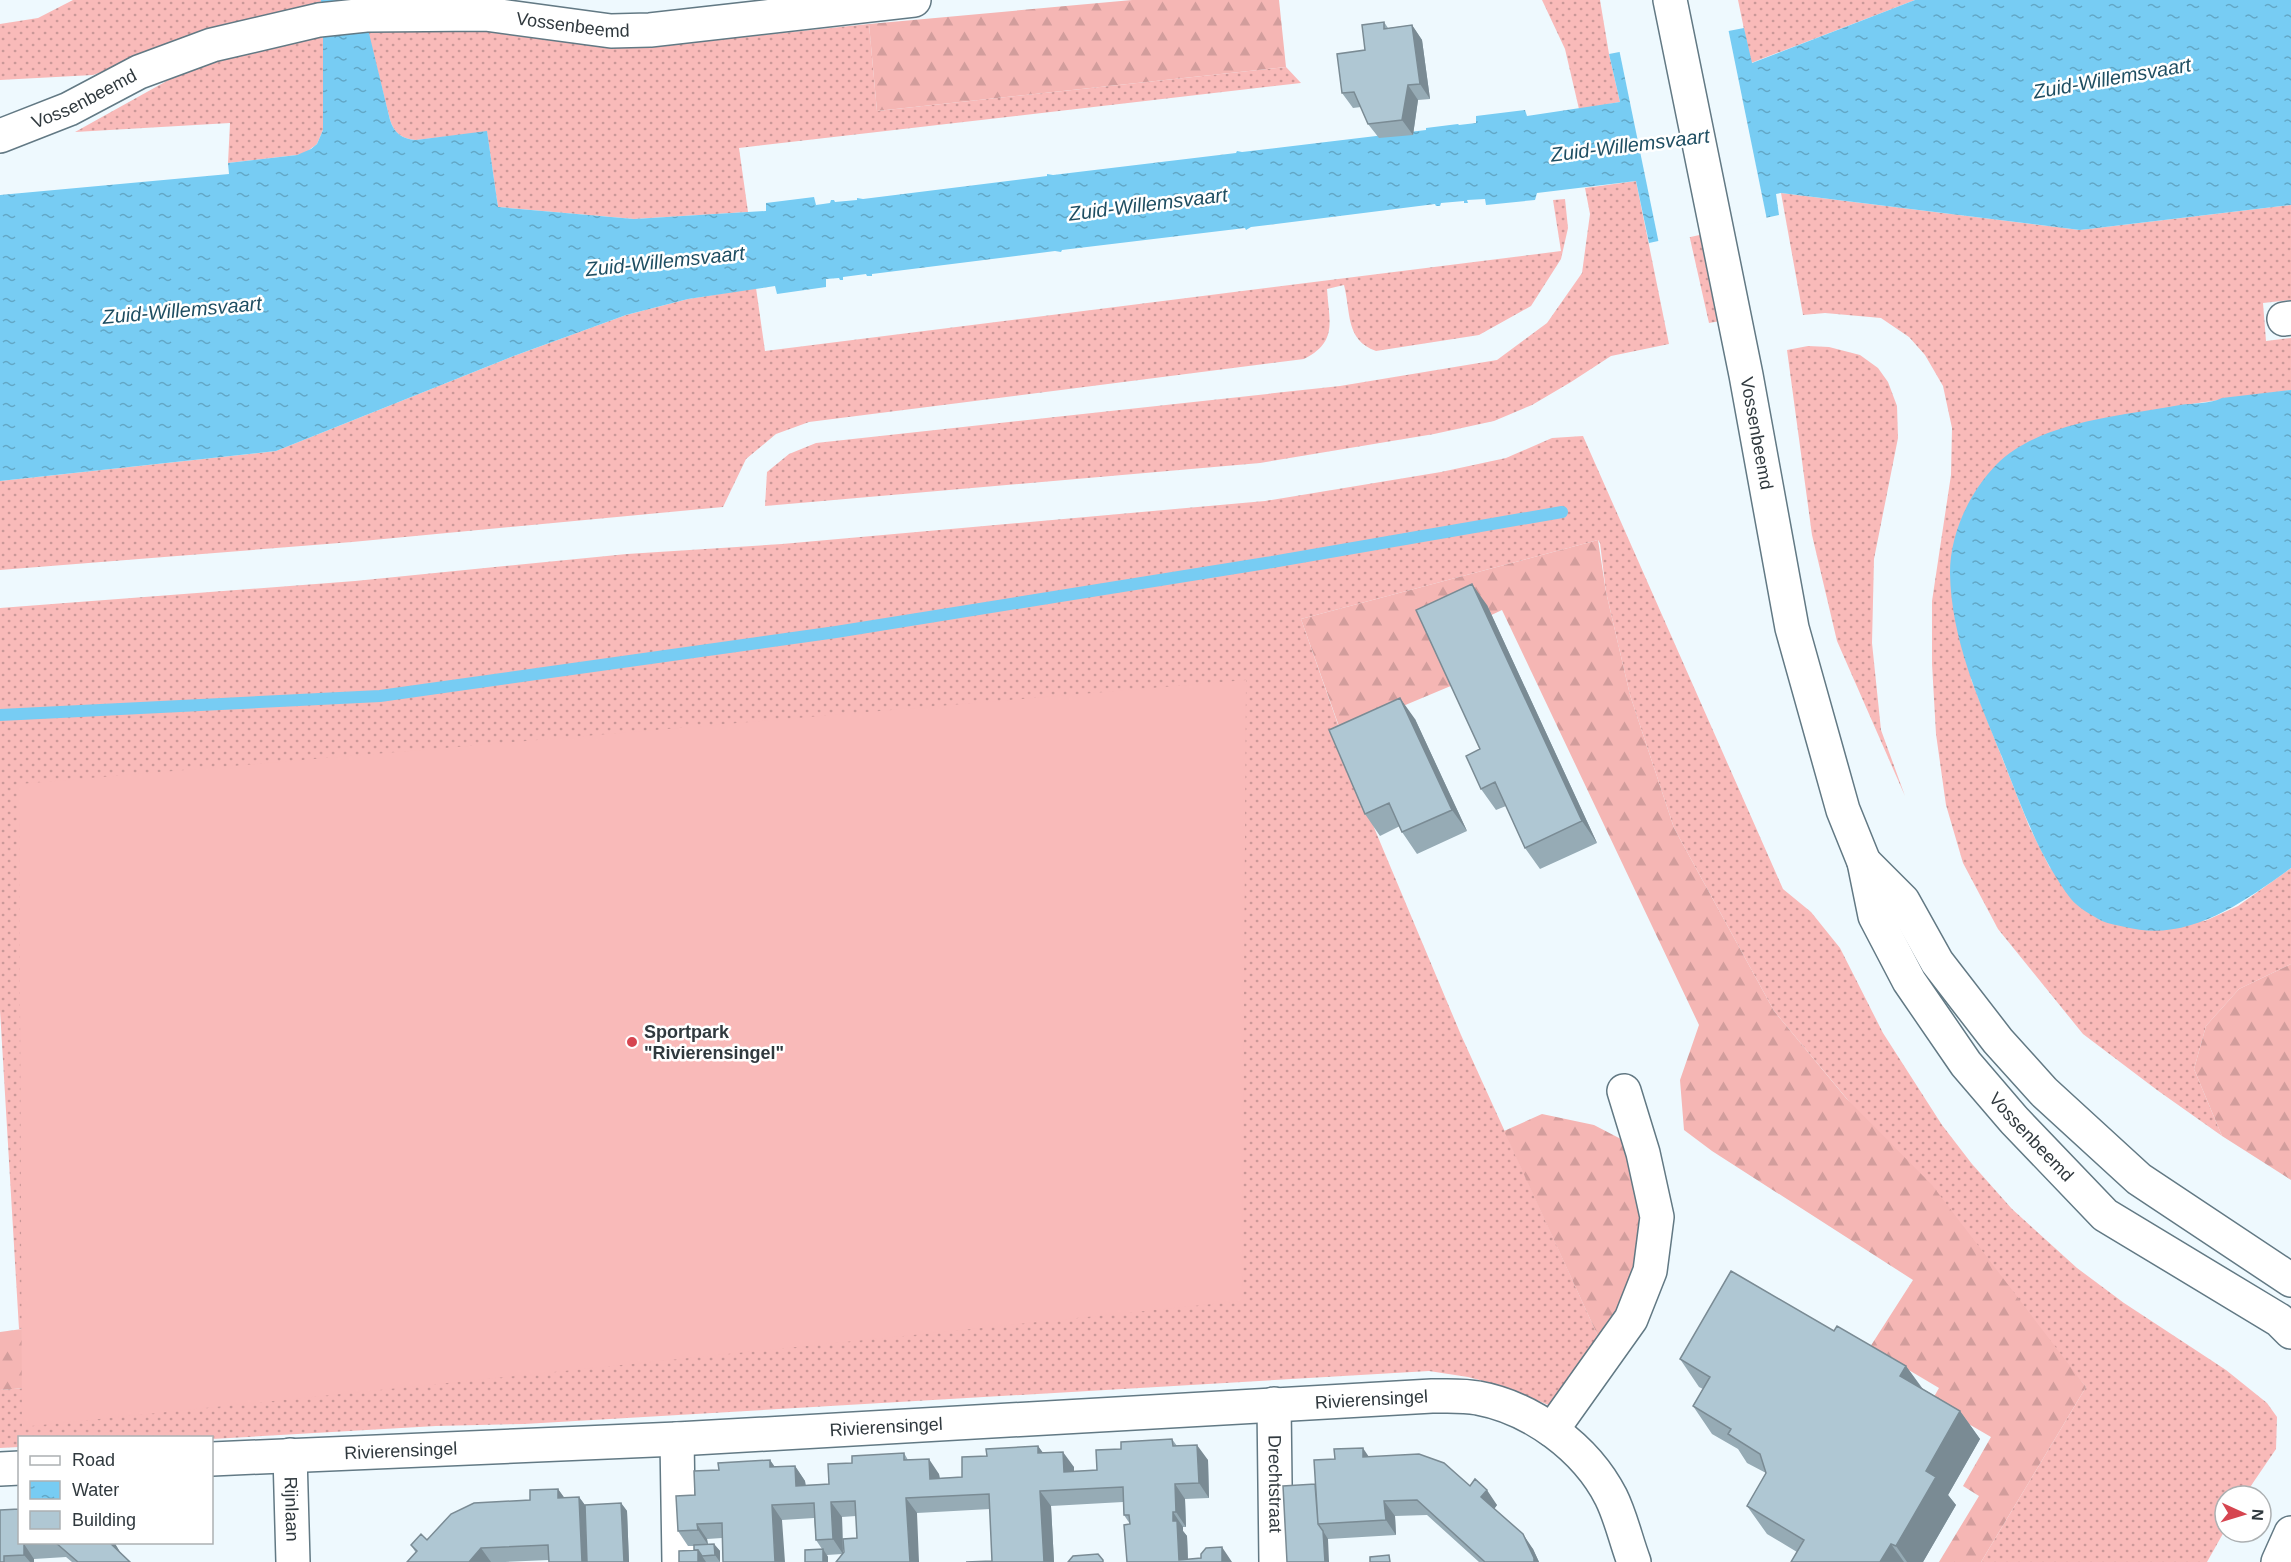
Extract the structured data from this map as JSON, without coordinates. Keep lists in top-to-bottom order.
{
  "streets": {
    "street": [
      "Vossenbeemd",
      "Rivierensingel",
      "Drechtstraat",
      "Rijnlaan"
    ]
  },
  "crossings": [
    ["Rivierensingel", "Drechtstraat"],
    ["Rivierensingel", "Rijnlaan"]
  ],
  "water": ["Zuid-Willemsvaart"],
  "places": ["Sportpark \"Rivierensingel\""],
  "legend": ["Road", "Water", "Building"],
  "north": "right"
}
